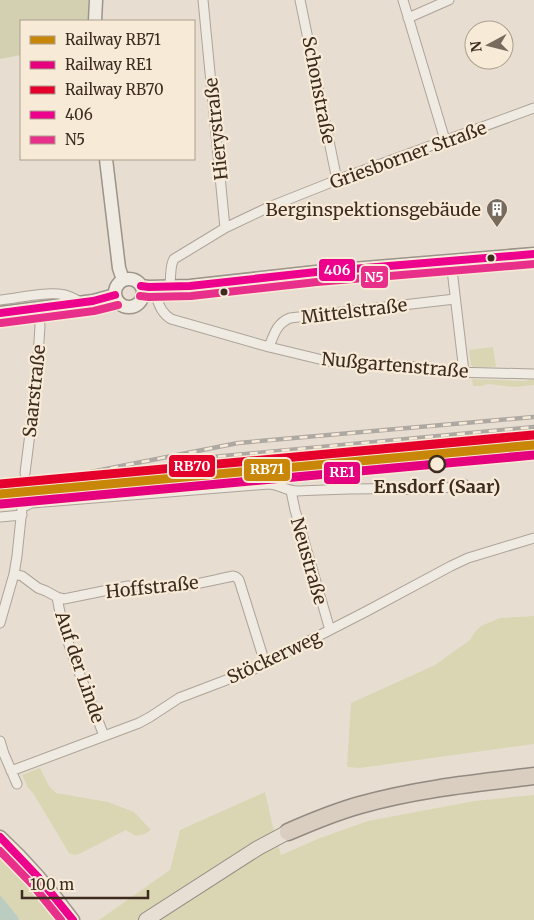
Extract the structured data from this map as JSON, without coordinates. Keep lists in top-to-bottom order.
{
  "streets": {
    "street": [
      "Schonstraße",
      "Hierystraße",
      "Griesborner Straße",
      "Mittelstraße",
      "Nußgartenstraße",
      "Saarstraße",
      "Neustraße",
      "Hoffstraße",
      "Stöckerweg",
      "Auf der Linde"
    ]
  },
  "crossings": [
    ["Schonstraße", "Griesborner Straße"],
    ["Hierystraße", "Griesborner Straße"],
    ["Mittelstraße", "Nußgartenstraße"],
    ["Neustraße", "Stöckerweg"],
    ["Hoffstraße", "Stöckerweg"],
    ["Hoffstraße", "Auf der Linde"],
    ["Stöckerweg", "Auf der Linde"]
  ],
  "places": {
    "building": ["Berginspektionsgebäude"],
    "other": ["Ensdorf (Saar)"]
  },
  "lines": [
    "transit line 406",
    "transit line N5",
    "rail line RB70",
    "rail line RB71",
    "rail line RE1"
  ],
  "legend": [
    "Railway RB71",
    "Railway RE1",
    "Railway RB70",
    "406",
    "N5"
  ],
  "scale_bar": "100 m",
  "north": "left"
}
